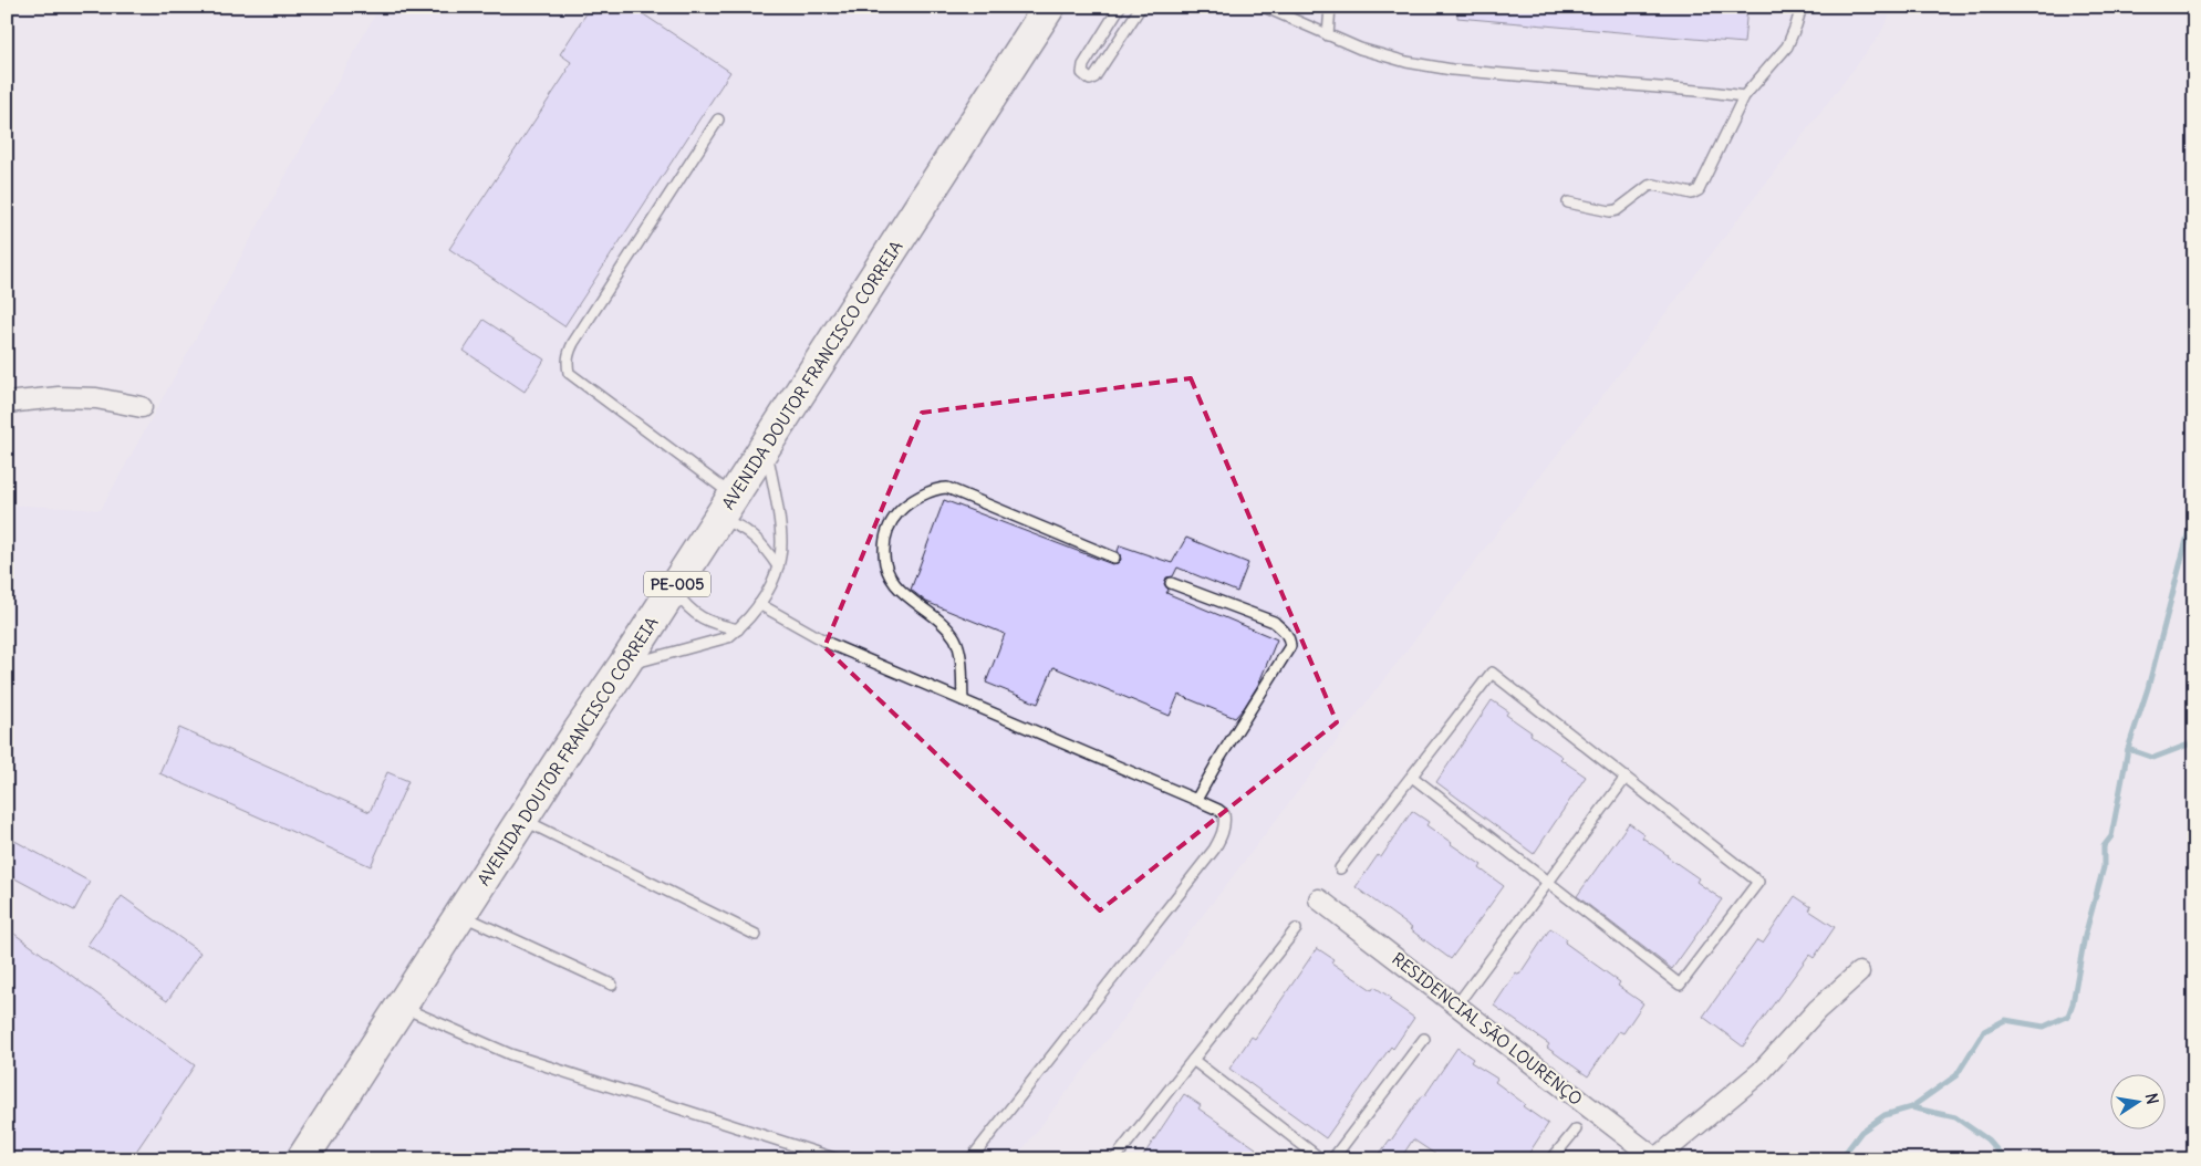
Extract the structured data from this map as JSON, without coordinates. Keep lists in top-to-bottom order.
{
  "streets": {
    "main road": ["AVENIDA DOUTOR FRANCISCO CORREIA", "PE-005"],
    "street": ["RESIDENCIAL SÃO LOURENÇO"]
  },
  "north": "right"
}
